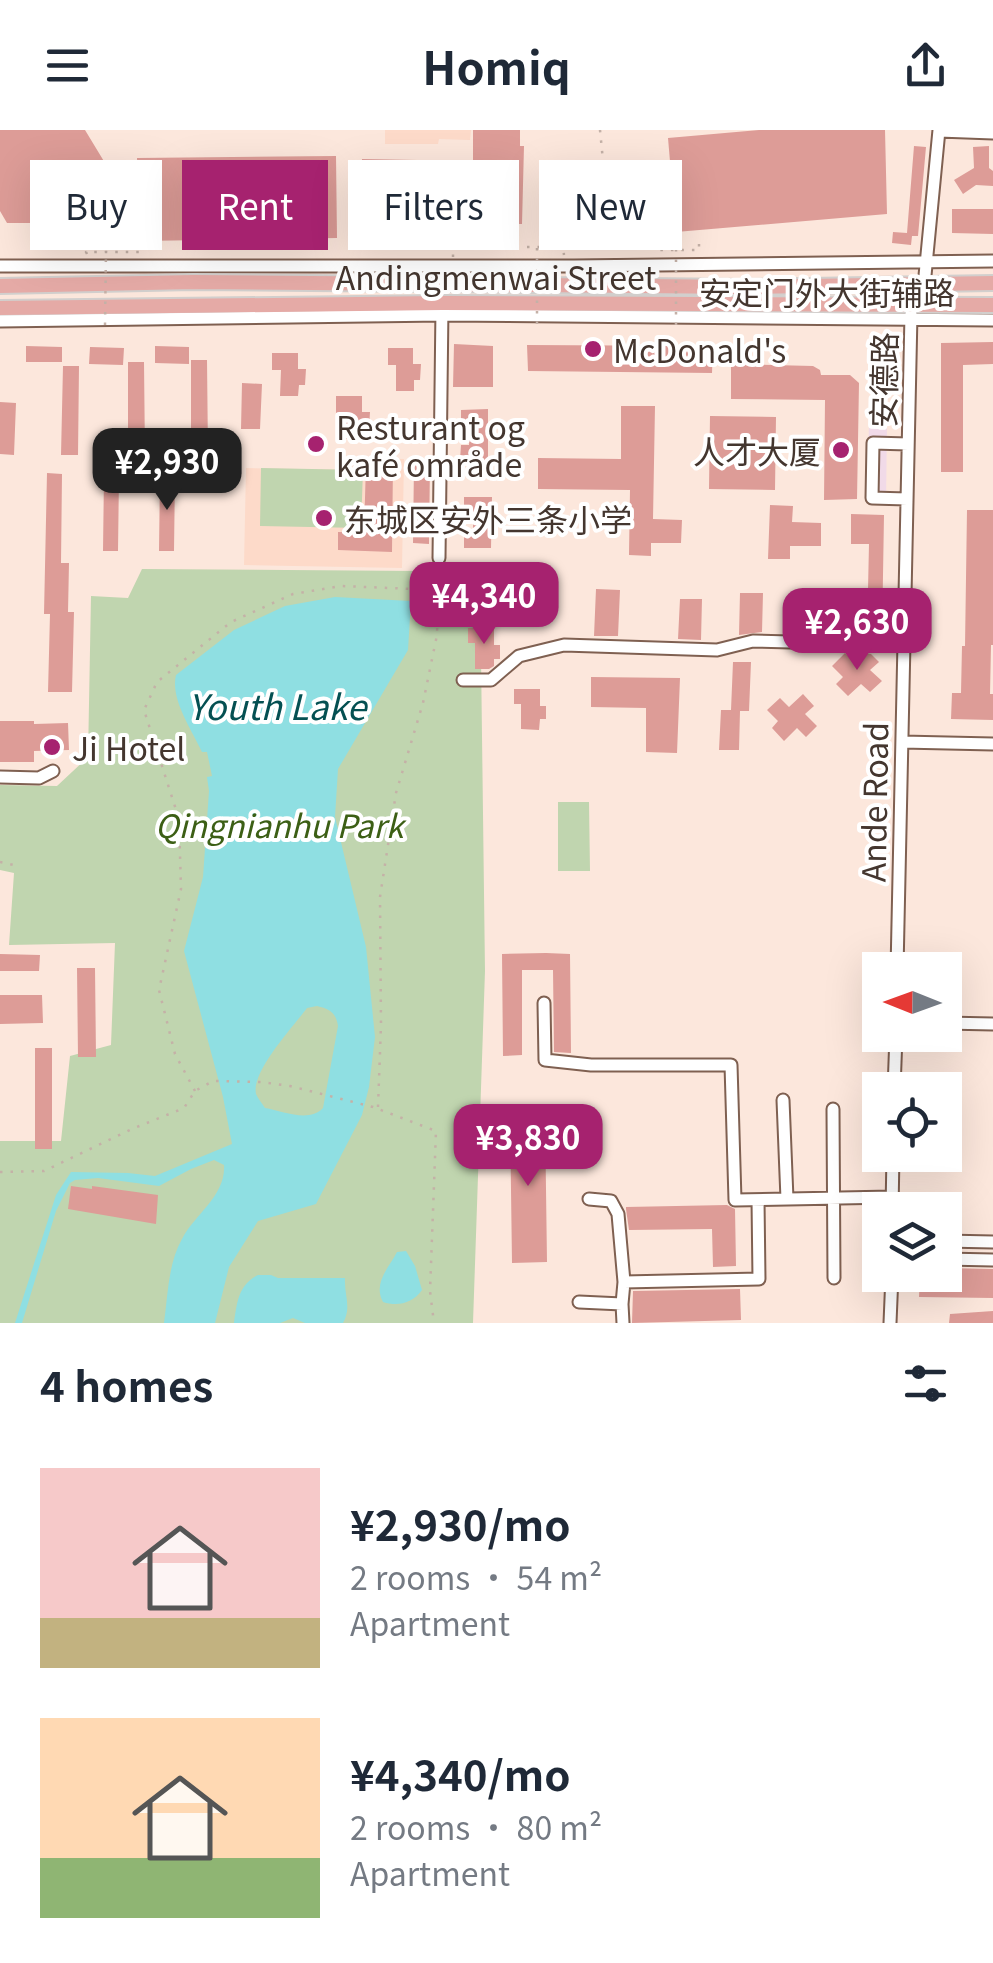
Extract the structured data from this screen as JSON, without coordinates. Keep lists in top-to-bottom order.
{
  "streets": {
    "main road": ["Andingmenwai Street"],
    "street": ["安定门外大街辅路", "安德路", "Ande Road"]
  },
  "crossings": [
    ["Andingmenwai Street", "安定门外大街辅路"],
    ["Andingmenwai Street", "安德路"],
    ["安定门外大街辅路", "安德路"],
    ["安德路", "Ande Road"]
  ],
  "water": ["Youth Lake"],
  "parks": ["Qingnianhu Park"],
  "places": [
    "McDonald's",
    "Resturant og kafé område",
    "人才大厦",
    "东城区安外三条小学",
    "Ji Hotel"
  ],
  "north": "left",
  "page": {
    "header": "Homiq",
    "chip": [
      "Buy",
      "Rent",
      "Filters",
      "New"
    ],
    "price": [
      "¥2,930",
      "¥4,340",
      "¥2,630",
      "¥3,830"
    ],
    "heading": "4 homes",
    "list": [
      {
        "name": "¥2,930/mo",
        "note": "2 rooms · 54 m² · Apartment"
      },
      {
        "name": "¥4,340/mo",
        "note": "2 rooms · 80 m² · Apartment"
      }
    ]
  }
}
